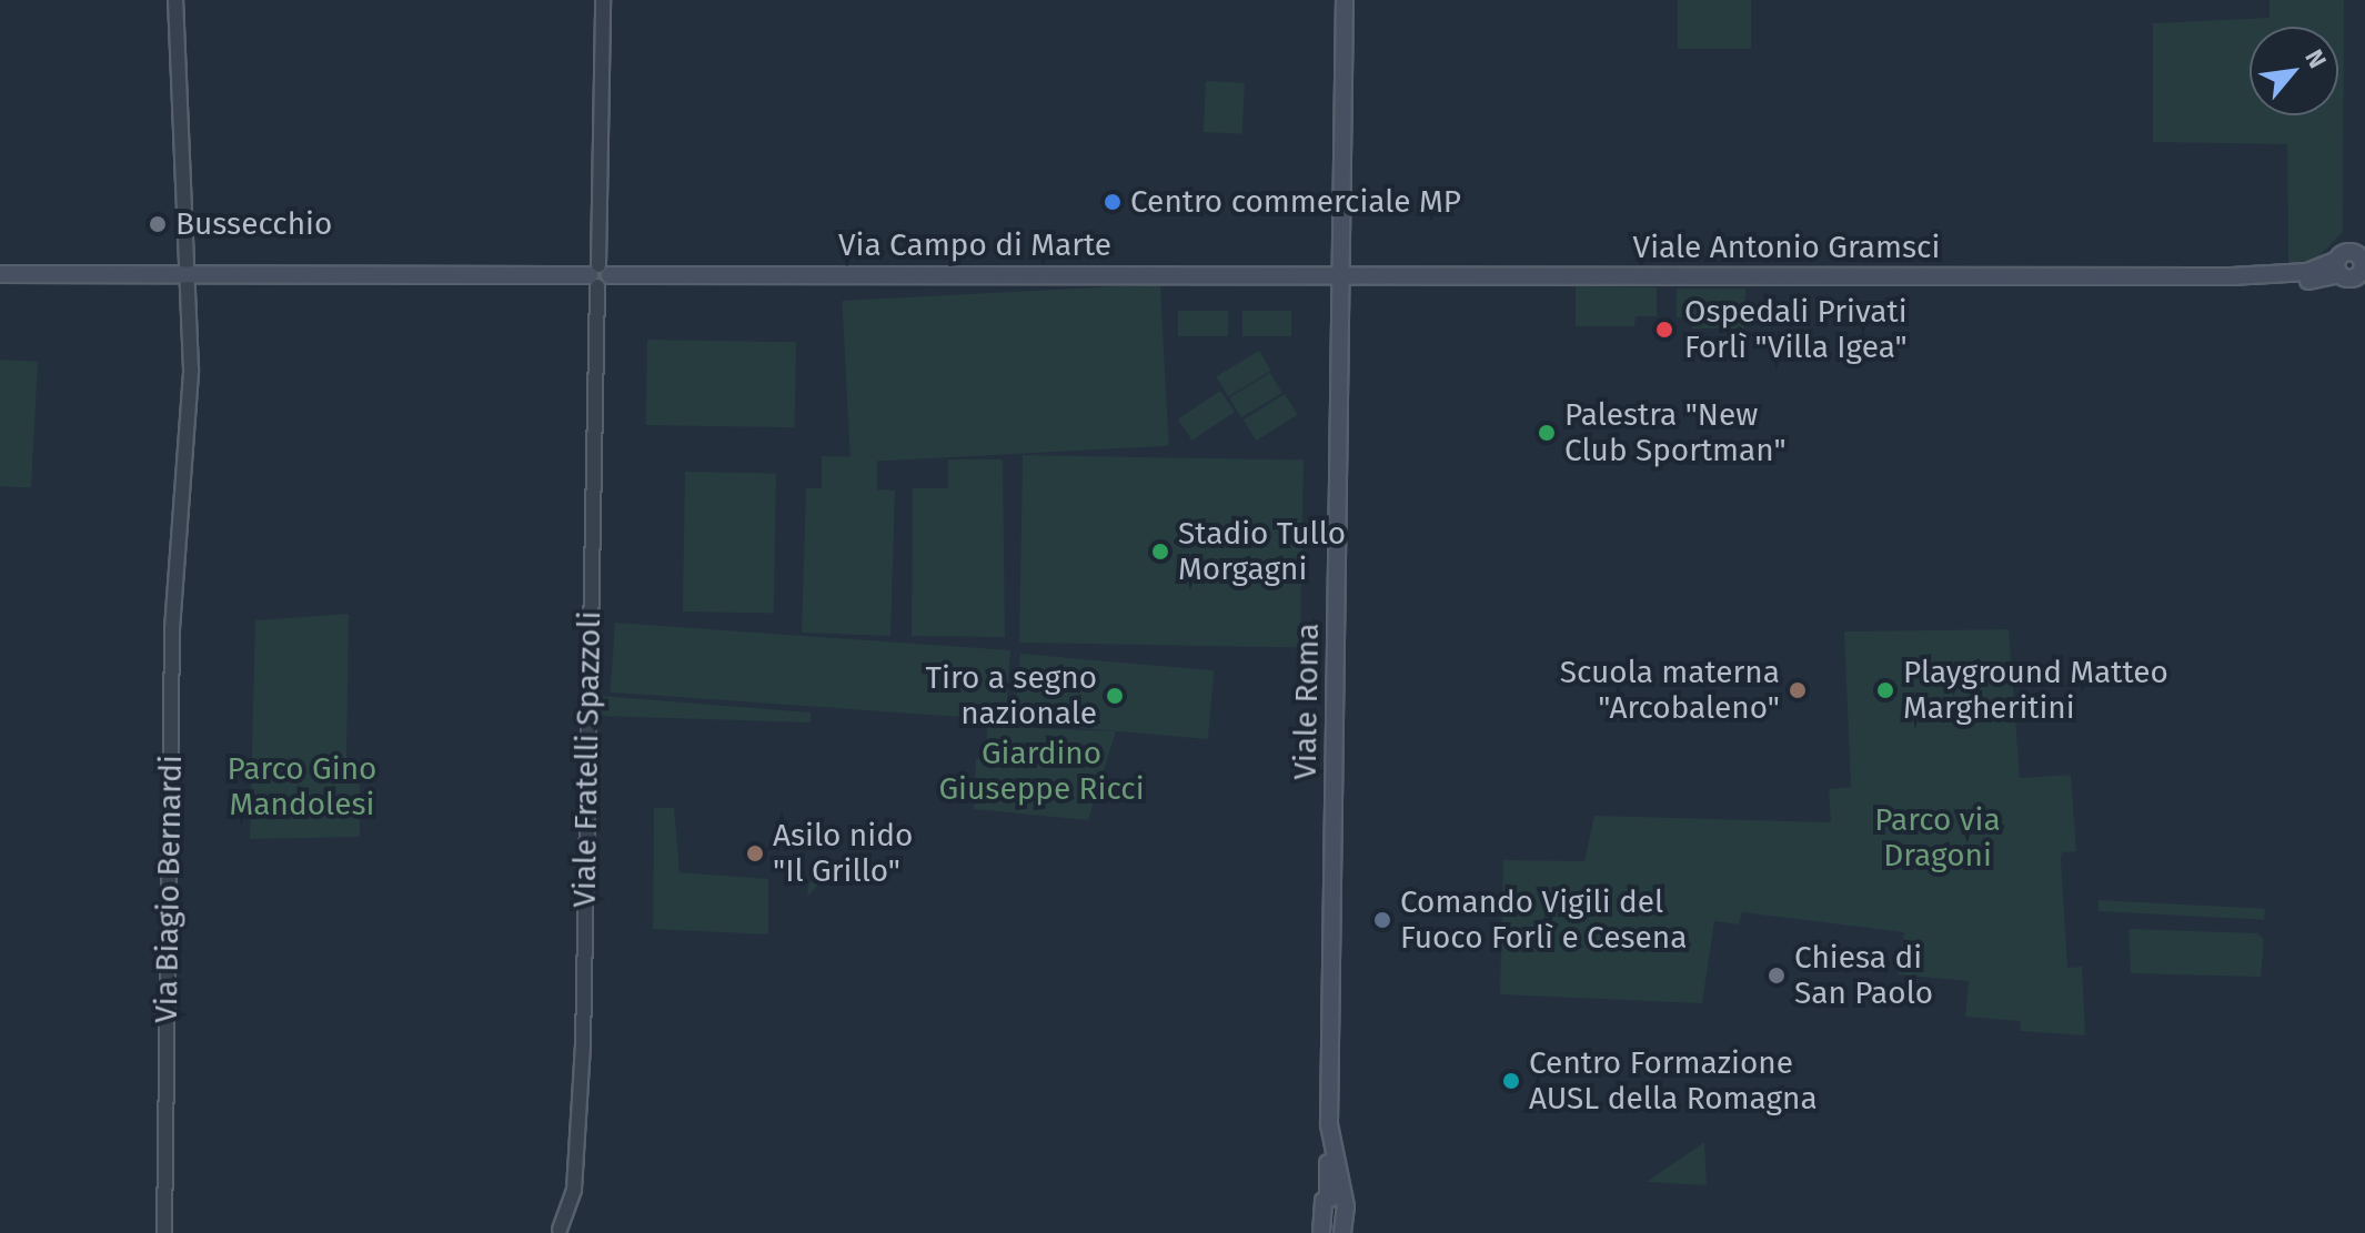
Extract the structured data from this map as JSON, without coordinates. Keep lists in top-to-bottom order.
{
  "streets": {
    "main road": ["Via Campo di Marte", "Viale Antonio Gramsci", "Viale Roma"],
    "street": ["Viale Fratelli Spazzoli", "Via Biagio Bernardi"]
  },
  "crossings": [
    ["Via Campo di Marte", "Viale Antonio Gramsci"],
    ["Via Campo di Marte", "Viale Roma"],
    ["Via Campo di Marte", "Viale Fratelli Spazzoli"],
    ["Via Campo di Marte", "Via Biagio Bernardi"],
    ["Viale Antonio Gramsci", "Viale Roma"]
  ],
  "parks": ["Giardino Giuseppe Ricci", "Parco Gino Mandolesi", "Parco via Dragoni"],
  "places": [
    "Centro commerciale MP",
    "Bussecchio",
    "Ospedali Privati Forlì \"Villa Igea\"",
    "Palestra \"New Club Sportman\"",
    "Stadio Tullo Morgagni",
    "Scuola materna \"Arcobaleno\"",
    "Playground Matteo Margheritini",
    "Tiro a segno nazionale",
    "Asilo nido \"Il Grillo\"",
    "Comando Vigili del Fuoco Forlì e Cesena",
    "Chiesa di San Paolo",
    "Centro Formazione AUSL della Romagna"
  ],
  "north": "top right"
}
